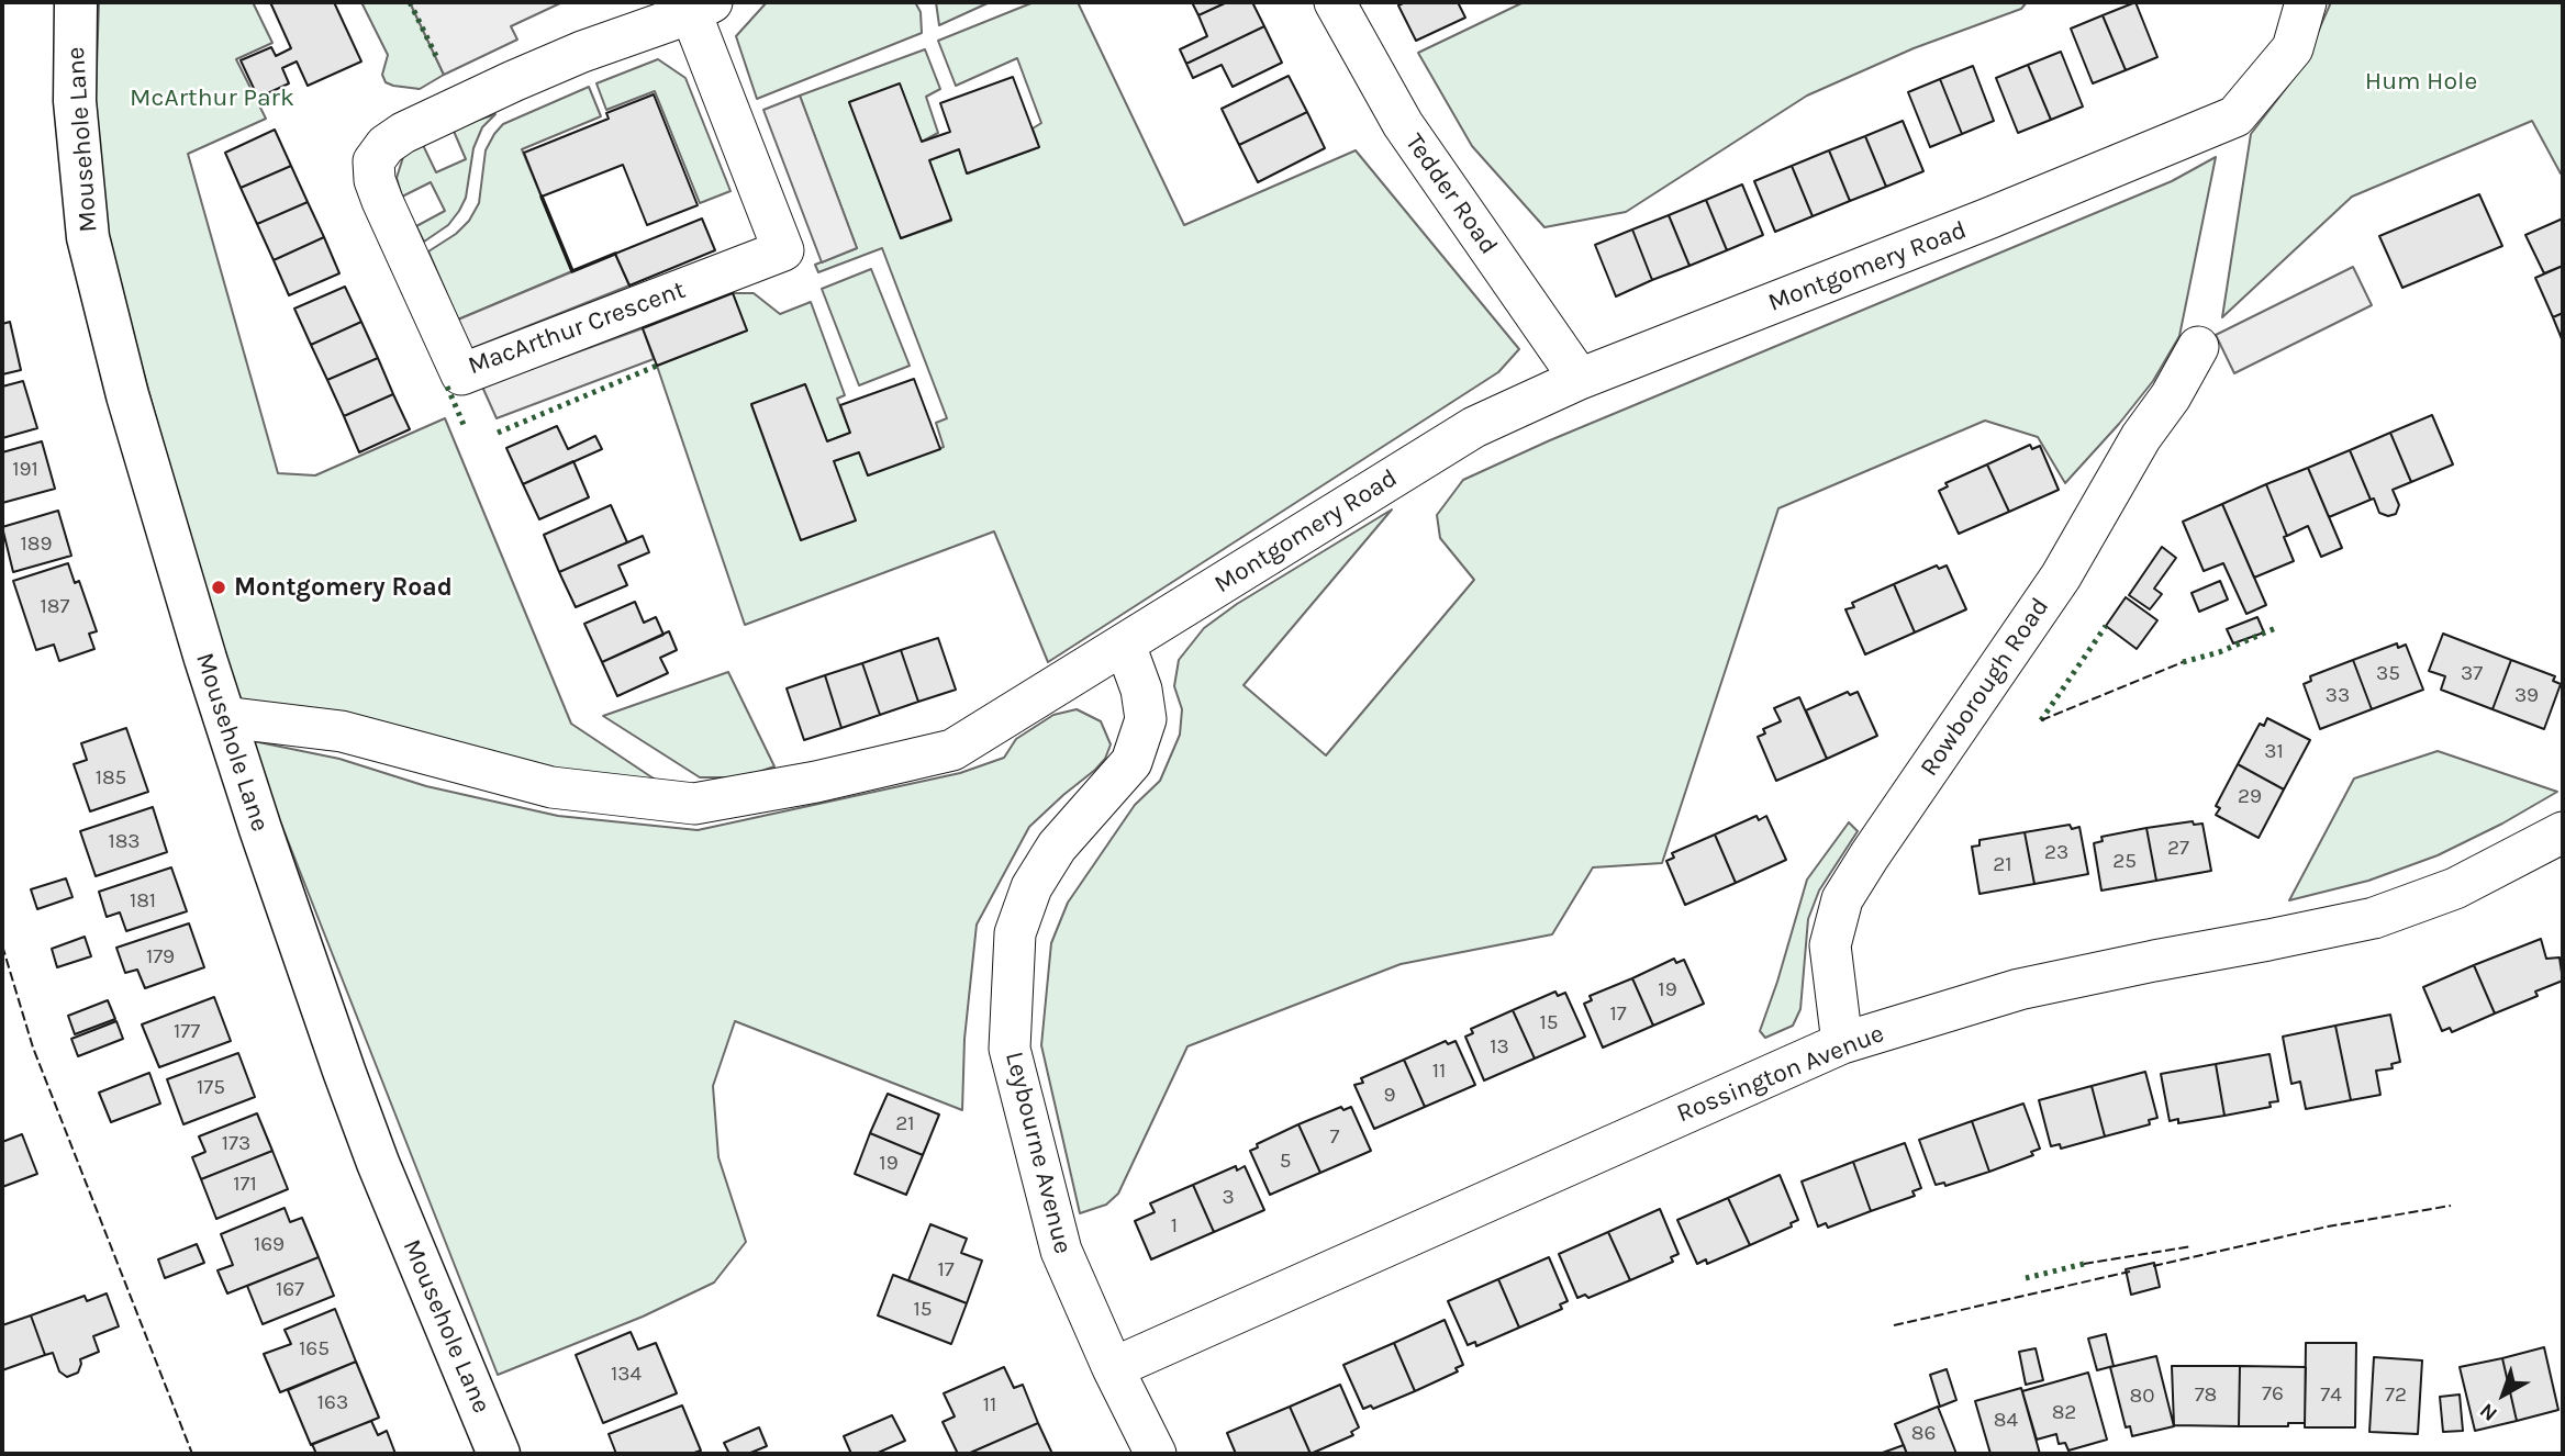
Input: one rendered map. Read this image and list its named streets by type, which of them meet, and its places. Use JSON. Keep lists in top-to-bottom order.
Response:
{
  "streets": {
    "street": [
      "Mousehole Lane",
      "Tedder Road",
      "Montgomery Road",
      "MacArthur Crescent",
      "Rowborough Road",
      "Rossington Avenue",
      "Leybourne Avenue"
    ]
  },
  "crossings": [
    ["Mousehole Lane", "Montgomery Road"],
    ["Tedder Road", "Montgomery Road"],
    ["Montgomery Road", "Leybourne Avenue"],
    ["Rowborough Road", "Rossington Avenue"],
    ["Rossington Avenue", "Leybourne Avenue"]
  ],
  "parks": ["Hum Hole", "McArthur Park"],
  "places": ["Montgomery Road"],
  "house_numbers": [
    "191",
    "189",
    "187",
    "35",
    "37",
    "33",
    "39",
    "31",
    "185",
    "29",
    "183",
    "27",
    "23",
    "25",
    "21",
    "181",
    "179",
    "19",
    "17",
    "15",
    "177",
    "13",
    "11",
    "175",
    "9",
    "21",
    "7",
    "173",
    "5",
    "19",
    "171",
    "3",
    "1",
    "169",
    "17",
    "167",
    "15",
    "165",
    "134",
    "76",
    "78",
    "74",
    "72",
    "80",
    "163",
    "11",
    "82",
    "84",
    "86"
  ],
  "north": "bottom left"
}
